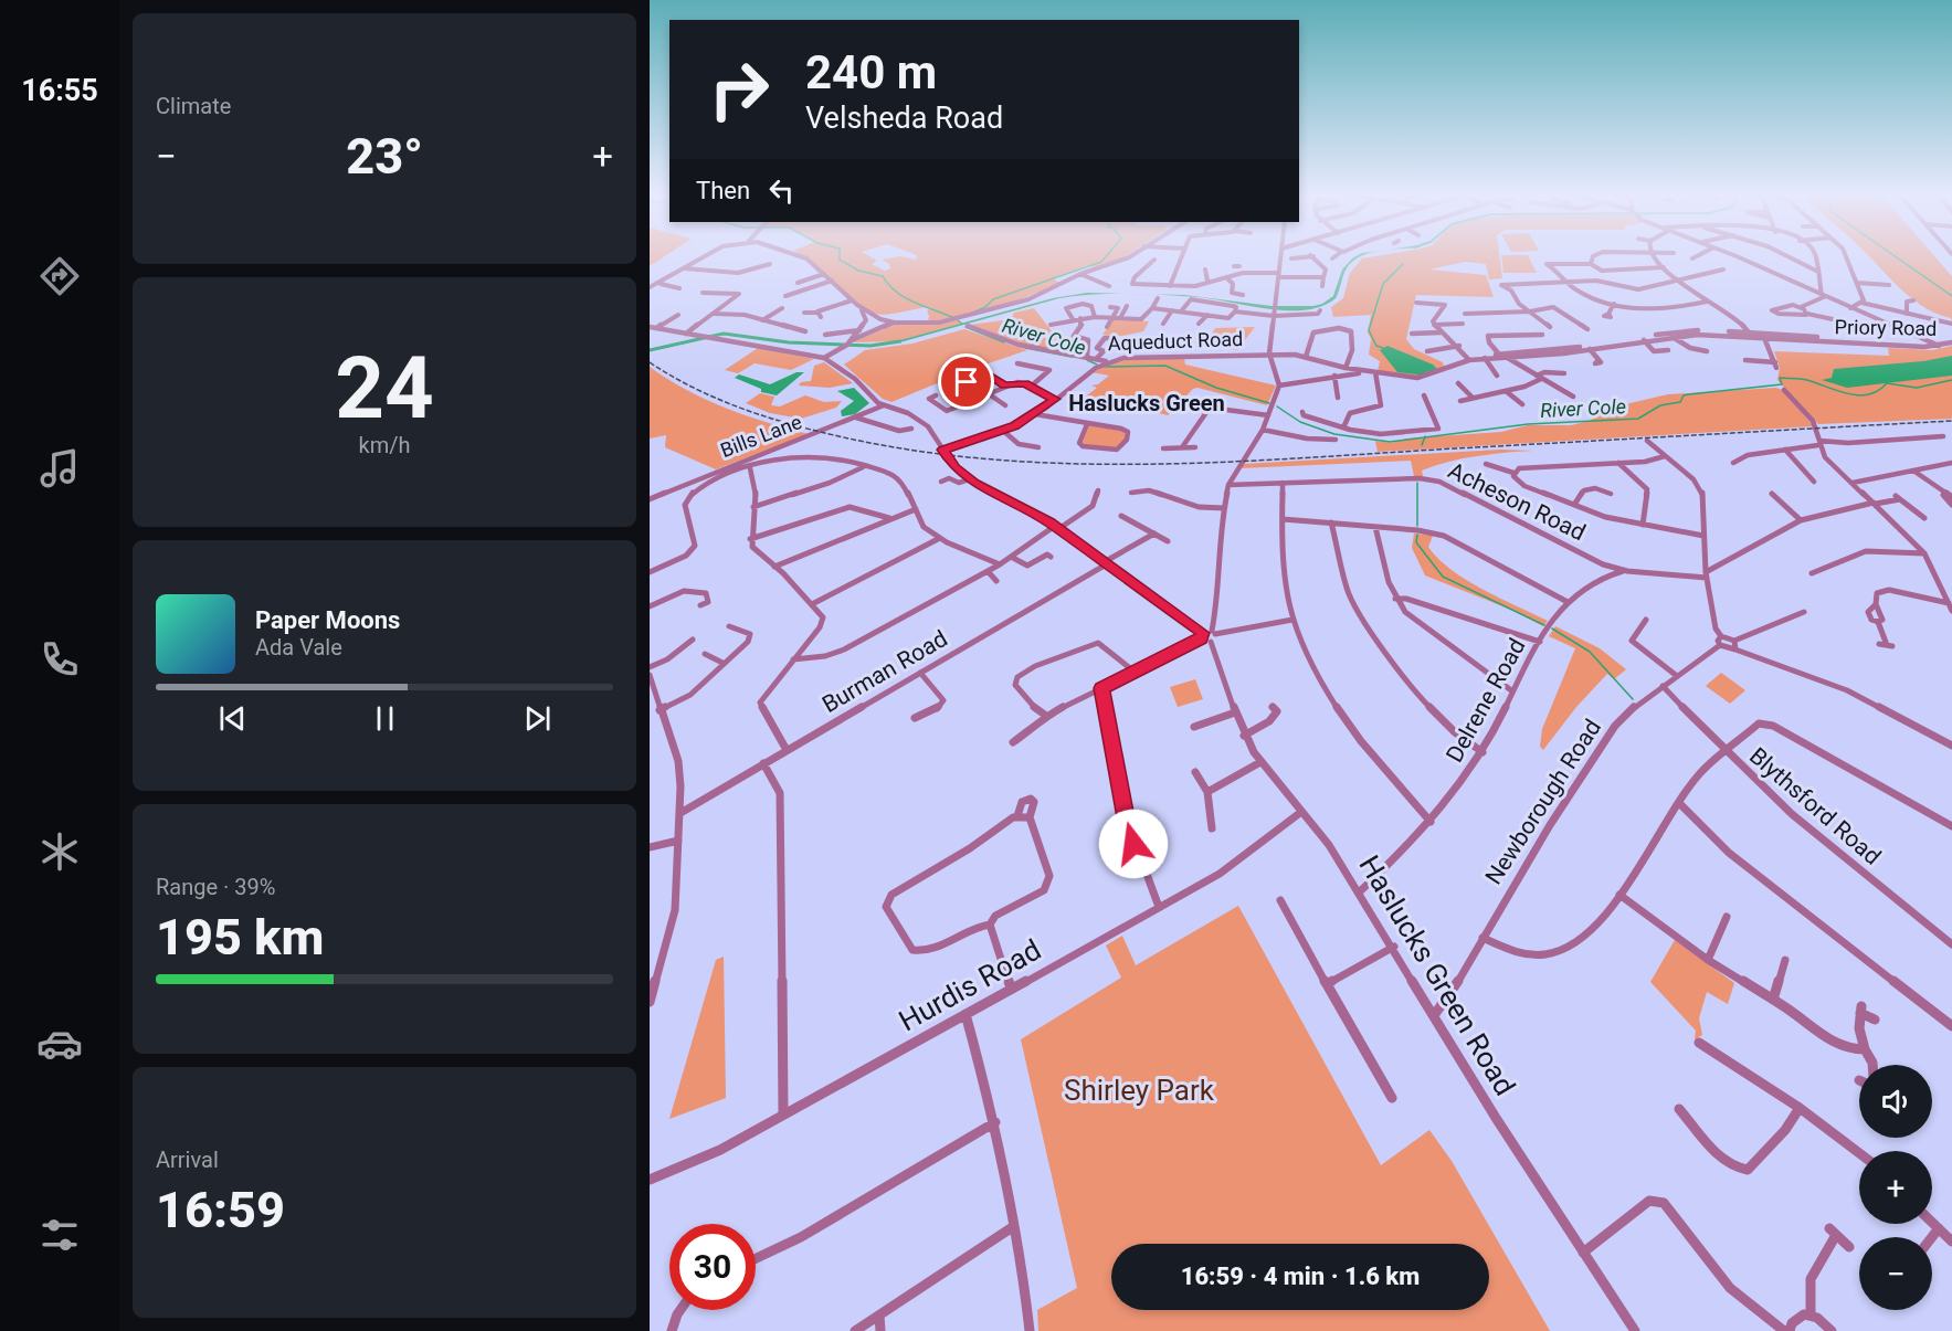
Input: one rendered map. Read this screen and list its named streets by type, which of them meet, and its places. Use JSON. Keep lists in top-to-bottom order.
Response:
{
  "streets": {
    "street": [
      "Priory Road",
      "Aqueduct Road",
      "Bills Lane",
      "Acheson Road",
      "Burman Road",
      "Delrene Road",
      "Newborough Road",
      "Blythsford Road",
      "Haslucks Green Road",
      "Hurdis Road"
    ]
  },
  "crossings": [
    ["Priory Road", "Aqueduct Road"],
    ["Acheson Road", "Delrene Road"],
    ["Delrene Road", "Haslucks Green Road"],
    ["Newborough Road", "Blythsford Road"],
    ["Newborough Road", "Haslucks Green Road"],
    ["Haslucks Green Road", "Hurdis Road"]
  ],
  "districts": ["Haslucks Green"],
  "water": ["River Cole"],
  "parks": ["Shirley Park"],
  "page": {
    "tabs": "16:55",
    "tile": [
      "Climate",
      ["24", "km/h"],
      ["Range · 39%", "195 km"],
      ["Arrival", "16:59"]
    ],
    "turn": ["240 m", "Velsheda Road"],
    "heat": ["−", "23°", "+"],
    "then": "Then",
    "song": ["Paper Moons", "Ada Vale"],
    "map_buttons": ["+", "−"],
    "limit": "30",
    "trip": "16:59 · 4 min · 1.6 km"
  }
}
